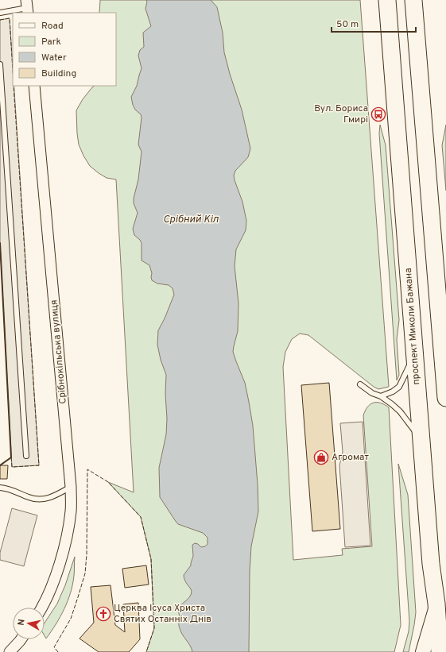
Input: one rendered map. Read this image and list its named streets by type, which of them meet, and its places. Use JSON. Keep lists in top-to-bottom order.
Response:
{
  "streets": {
    "highway": ["проспект Миколи Бажана"],
    "street": ["Срібнокільська вулиця"]
  },
  "water": ["Срібний Кіл"],
  "places": {
    "bus stop": ["Вул. Бориса Гмирі"],
    "shop": ["Агромат"],
    "church": ["Церква Ісуса Христа Святих Останніх Днів"]
  },
  "legend": [
    "Road",
    "Park",
    "Water",
    "Building"
  ],
  "scale_bar": "50 m",
  "north": "left"
}
